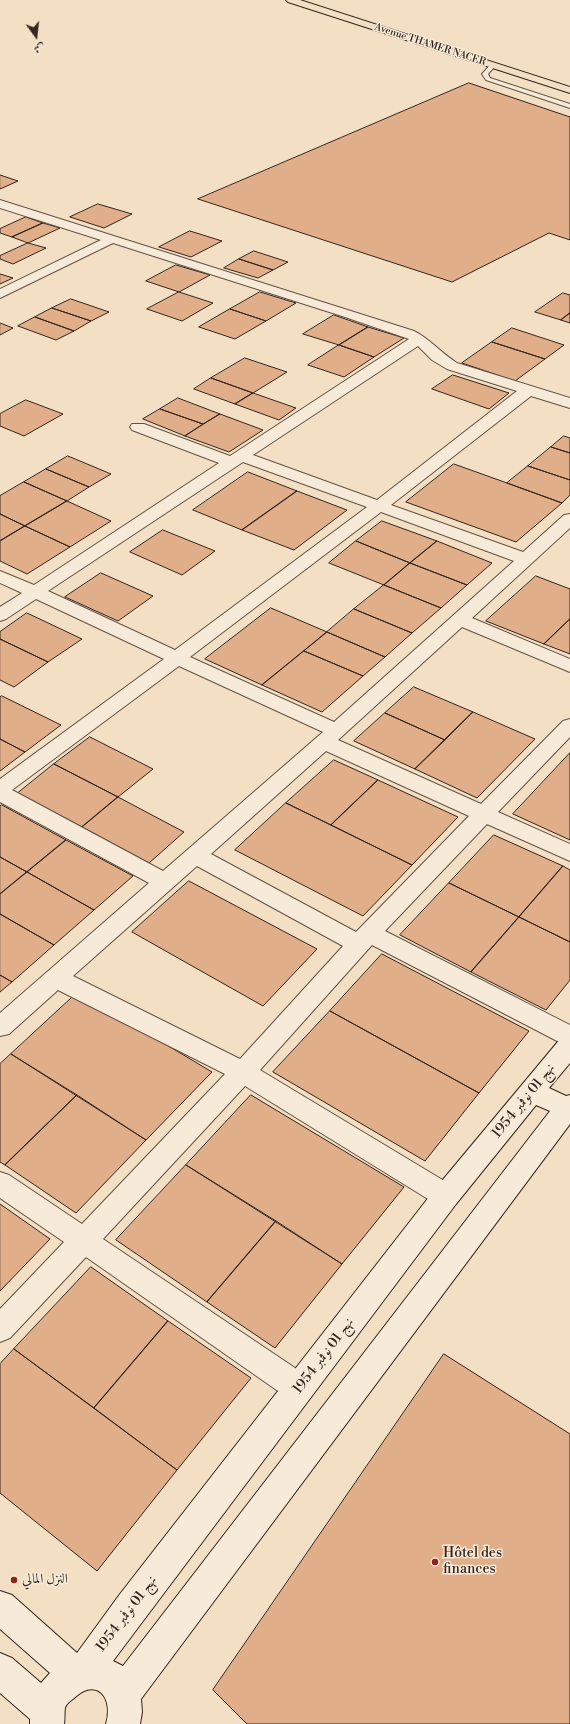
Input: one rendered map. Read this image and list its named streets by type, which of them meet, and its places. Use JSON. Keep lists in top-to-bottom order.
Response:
{
  "streets": {
    "highway": ["Avenue THAMER NACER"],
    "street": ["نهج 01 نوفمبر 1954"]
  },
  "places": ["Hôtel des finances", "النزل المالي"],
  "north": "bottom"
}
